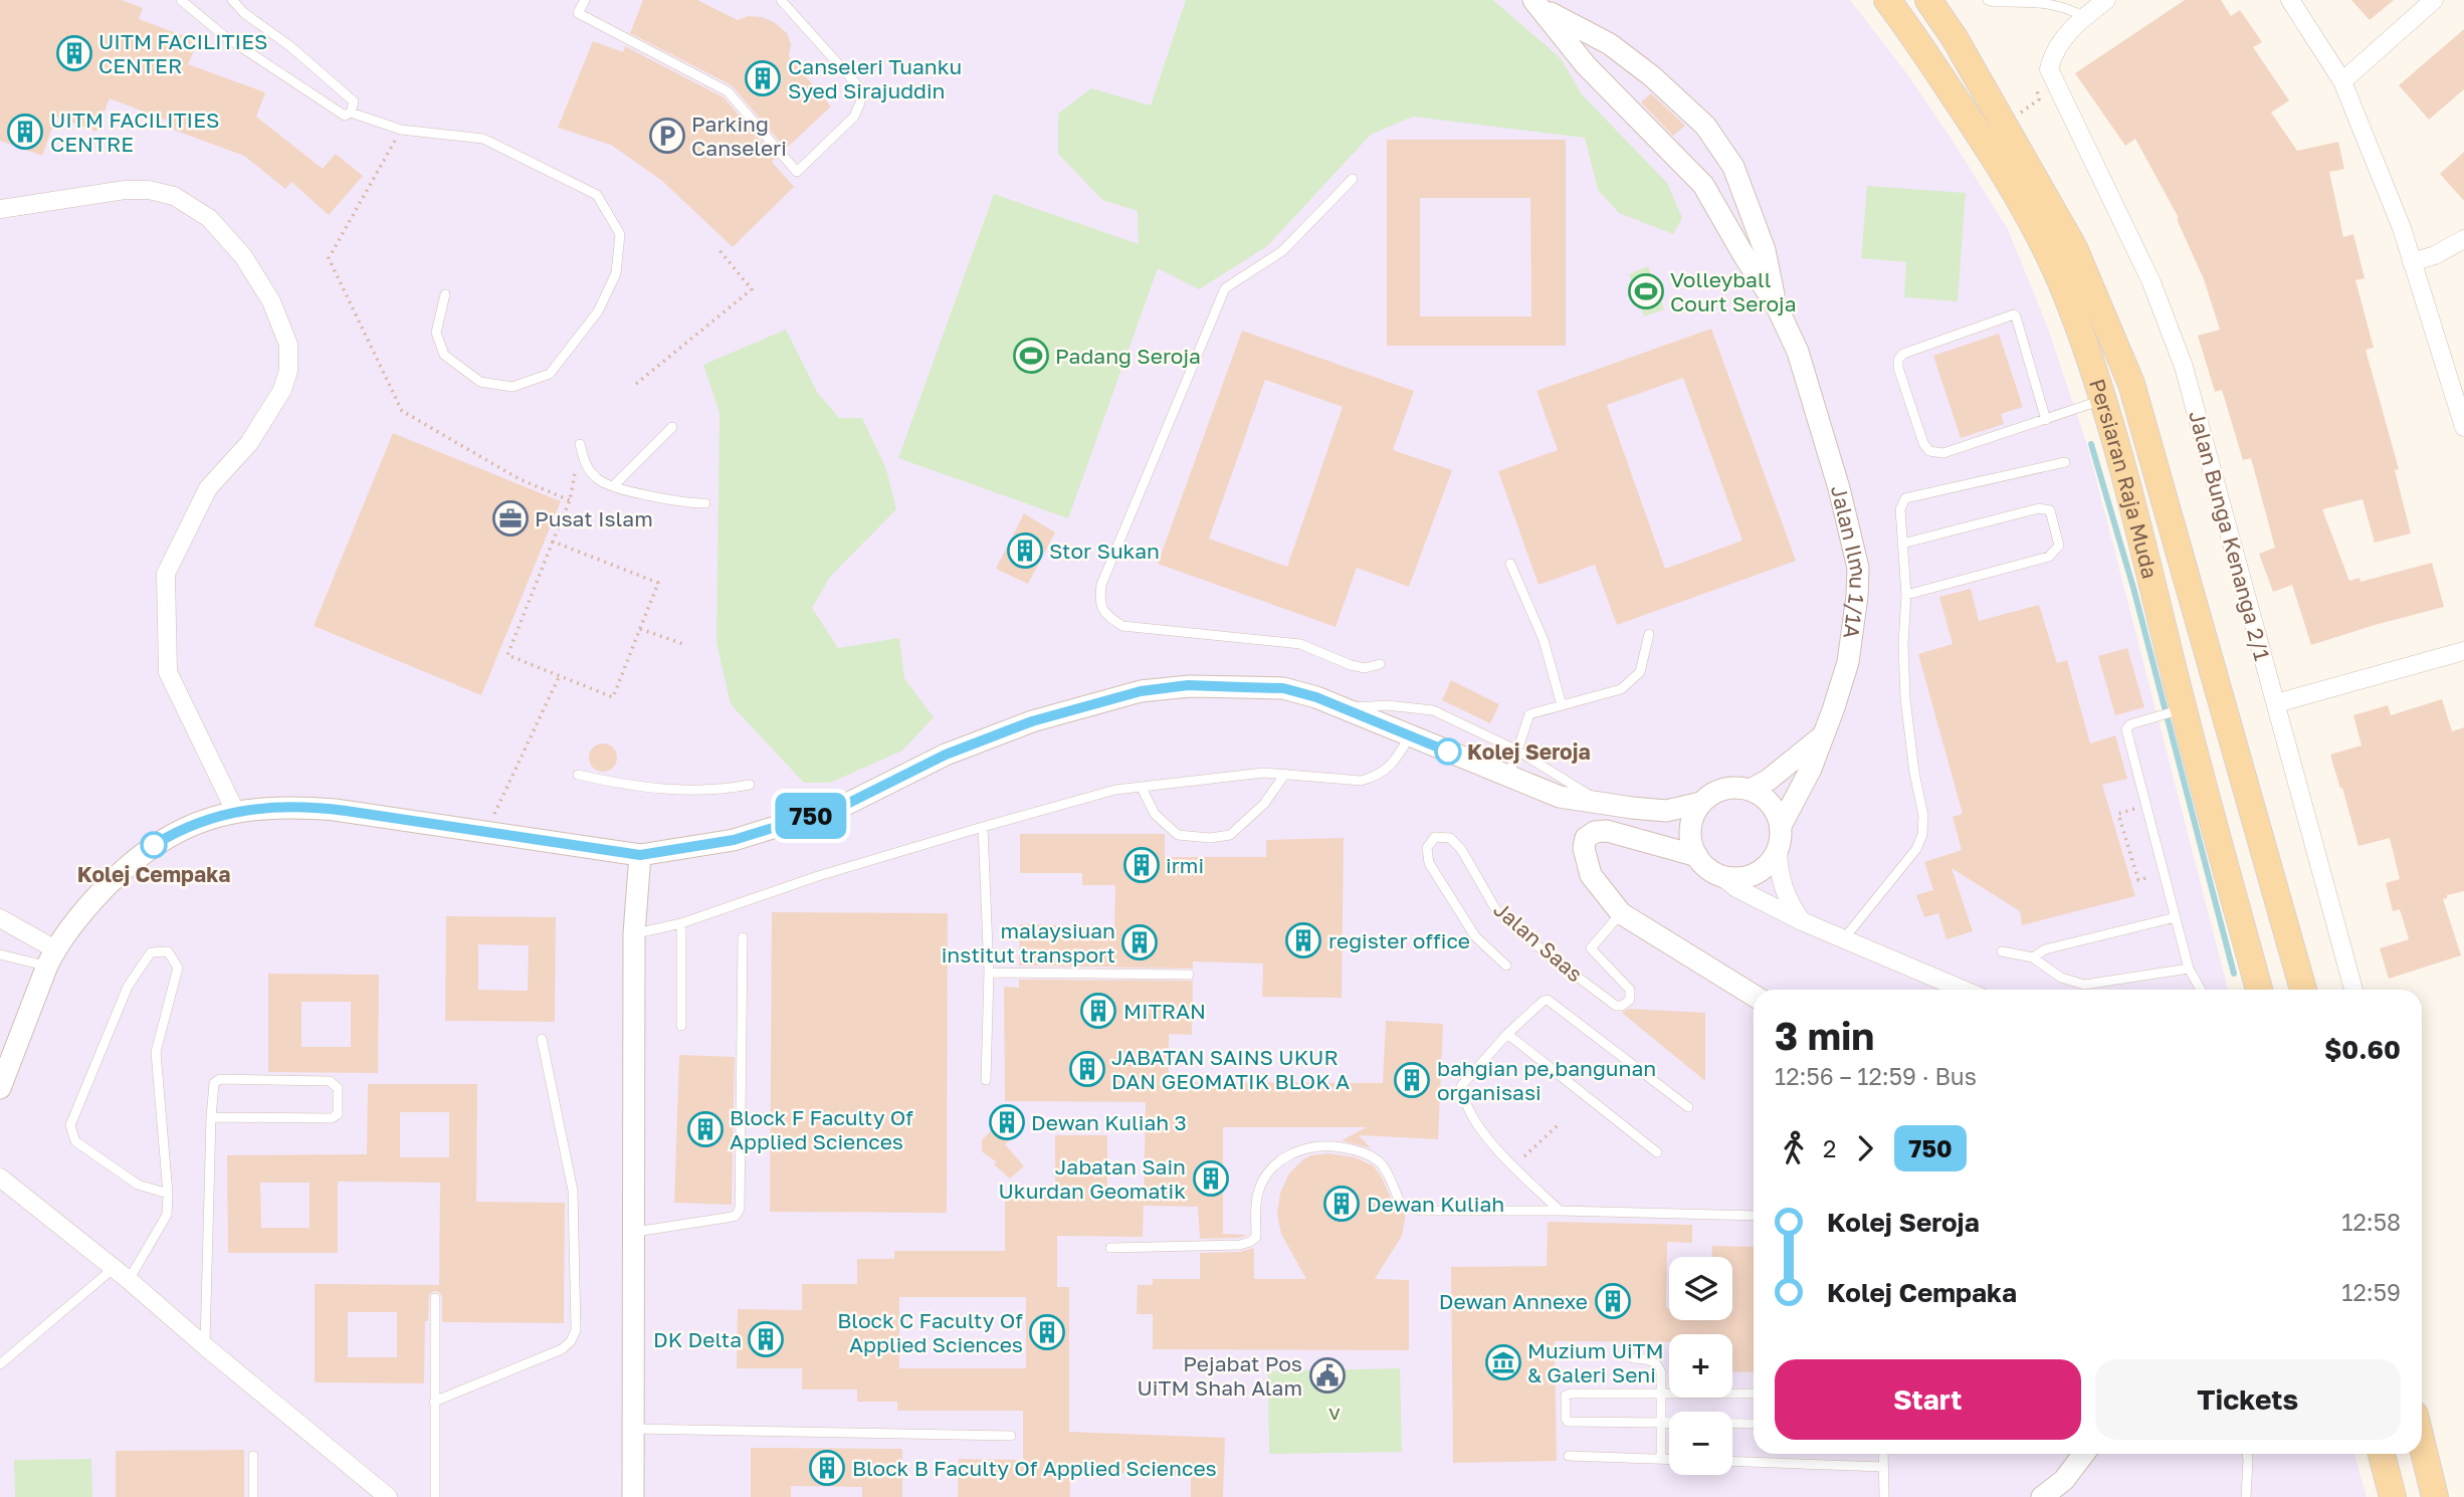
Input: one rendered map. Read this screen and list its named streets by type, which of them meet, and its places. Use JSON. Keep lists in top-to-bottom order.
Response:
{
  "streets": {
    "main road": ["Persiaran Raja Muda"],
    "street": ["Jalan Bunga Kenanga 2/1", "Jalan Ilmu 1/1A"],
    "lane": ["Jalan Saas"]
  },
  "parks": ["v"],
  "places": {
    "building": [
      "UITM FACILITIES CENTER",
      "Canseleri Tuanku Syed Sirajuddin",
      "UITM FACILITIES CENTRE",
      "Stor Sukan",
      "irmi",
      "register office",
      "malaysiuan institut transport",
      "MITRAN",
      "JABATAN SAINS UKUR DAN GEOMATIK BLOK A",
      "bahgian pe,bangunan organisasi",
      "Dewan Kuliah 3",
      "Block F Faculty Of Applied Sciences",
      "Jabatan Sain Ukurdan Geomatik",
      "Dewan Kuliah",
      "Dewan Annexe",
      "Block C Faculty Of Applied Sciences",
      "DK Delta",
      "Block B Faculty Of Applied Sciences"
    ],
    "parking": ["Parking Canseleri"],
    "sports": ["Volleyball Court Seroja", "Padang Seroja"],
    "office": ["Pusat Islam"],
    "other": ["Kolej Seroja", "Kolej Cempaka"],
    "museum": ["Muzium UiTM & Galeri Seni"],
    "public building": ["Pejabat Pos UiTM Shah Alam"]
  },
  "lines": ["bus line 750"],
  "page": {
    "on_map": "750",
    "heading": ["3 min", "12:56 – 12:59 · Bus", "$0.60"],
    "legs": ["2", "750"],
    "list": [
      {
        "name": "Kolej Seroja",
        "value": "12:58"
      },
      {
        "name": "Kolej Cempaka",
        "value": "12:59"
      }
    ],
    "map_buttons": ["+", "−"],
    "buttons": ["Start", "Tickets"]
  }
}
